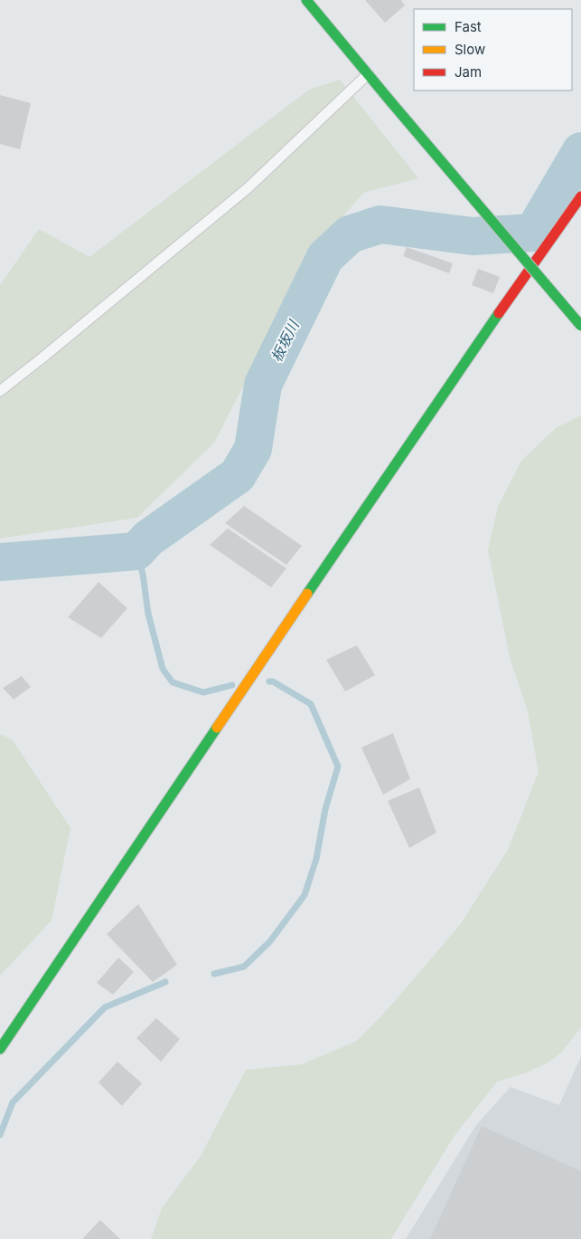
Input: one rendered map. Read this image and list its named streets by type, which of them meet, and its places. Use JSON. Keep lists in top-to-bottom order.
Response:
{
  "water": ["板坂川"],
  "legend": ["Fast", "Slow", "Jam"]
}
